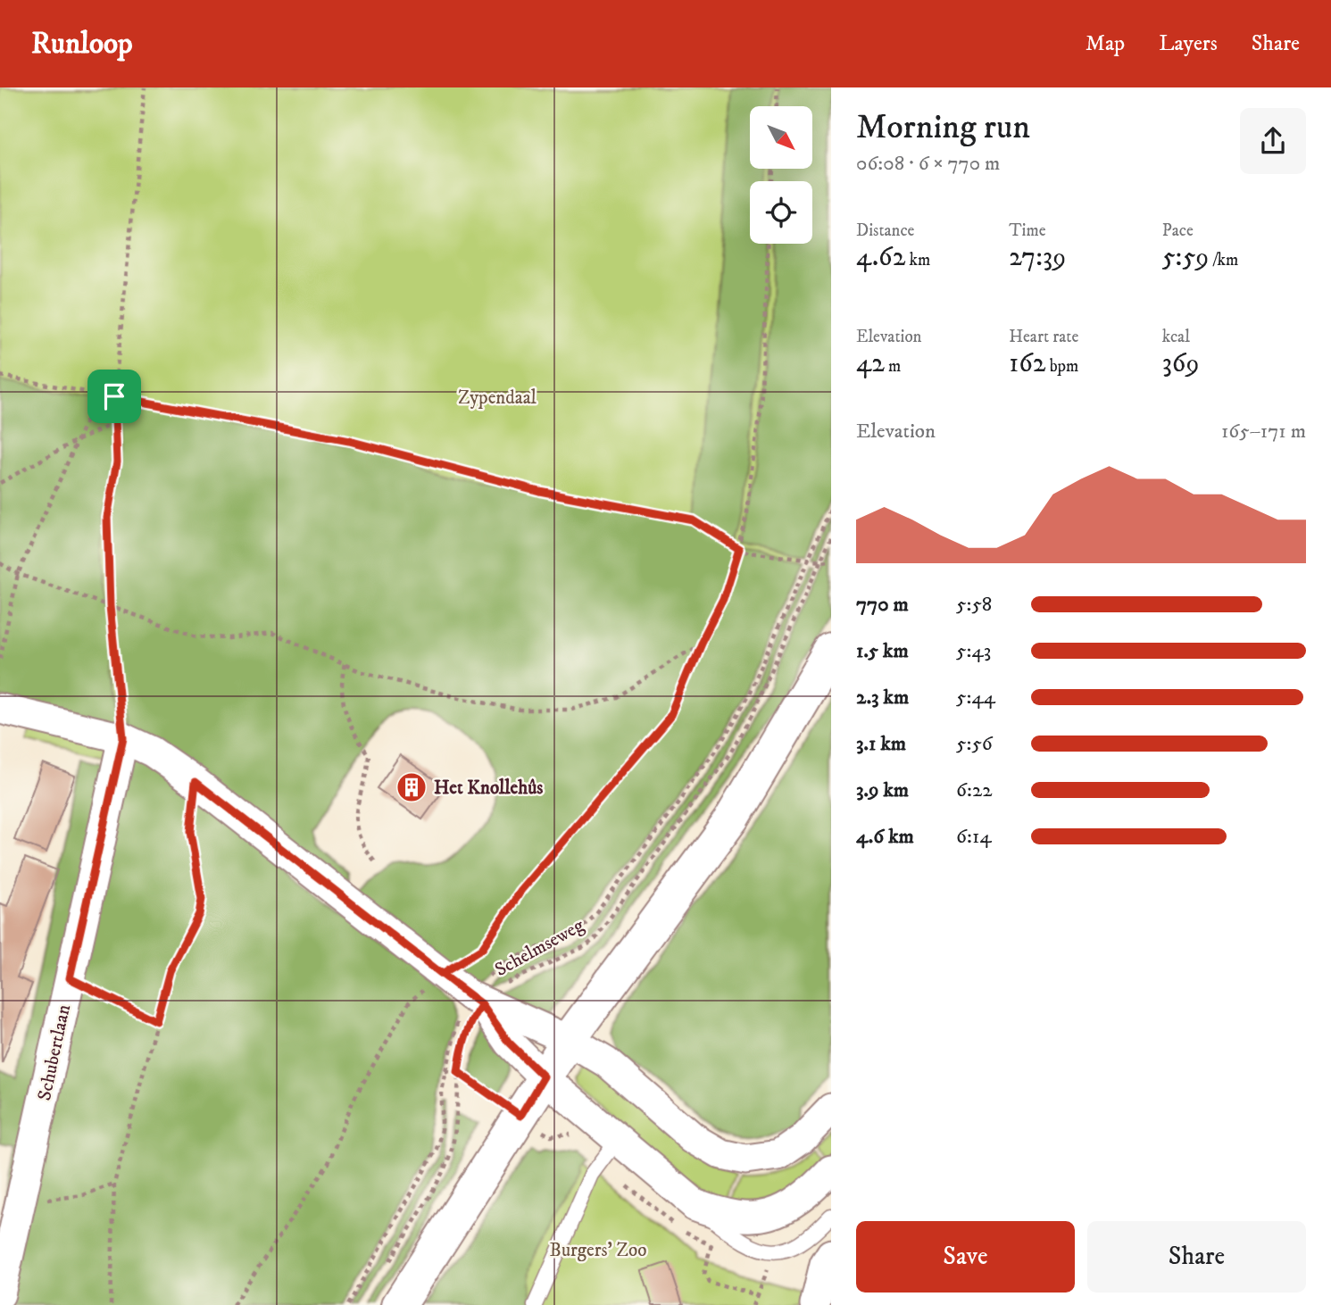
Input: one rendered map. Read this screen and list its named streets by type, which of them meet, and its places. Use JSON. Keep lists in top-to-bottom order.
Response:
{
  "streets": {
    "street": ["Schubertlaan"],
    "path": ["Schelmseweg"]
  },
  "parks": ["Zypendaal", "Burgers' Zoo"],
  "places": {
    "building": ["Het Knollehûs"]
  },
  "north": "bottom right",
  "page": {
    "header": "Runloop",
    "nav": ["Map", "Layers", "Share"],
    "heading": ["Morning run", "06:08 · 6 × 770 m"],
    "stats": [
      ["Distance", "4.62 km"],
      ["Time", "27:39"],
      ["Pace", "5:59 /km"],
      ["Elevation", "42 m"],
      ["Heart rate", "162 bpm"],
      ["kcal", "369"]
    ],
    "chart": ["Elevation", "165–171 m"],
    "list": [
      {
        "name": "770 m",
        "note": "5:58"
      },
      {
        "name": "1.5 km",
        "note": "5:43"
      },
      {
        "name": "2.3 km",
        "note": "5:44"
      },
      {
        "name": "3.1 km",
        "note": "5:56"
      },
      {
        "name": "3.9 km",
        "note": "6:22"
      },
      {
        "name": "4.6 km",
        "note": "6:14"
      }
    ],
    "buttons": ["Save", "Share"]
  }
}
